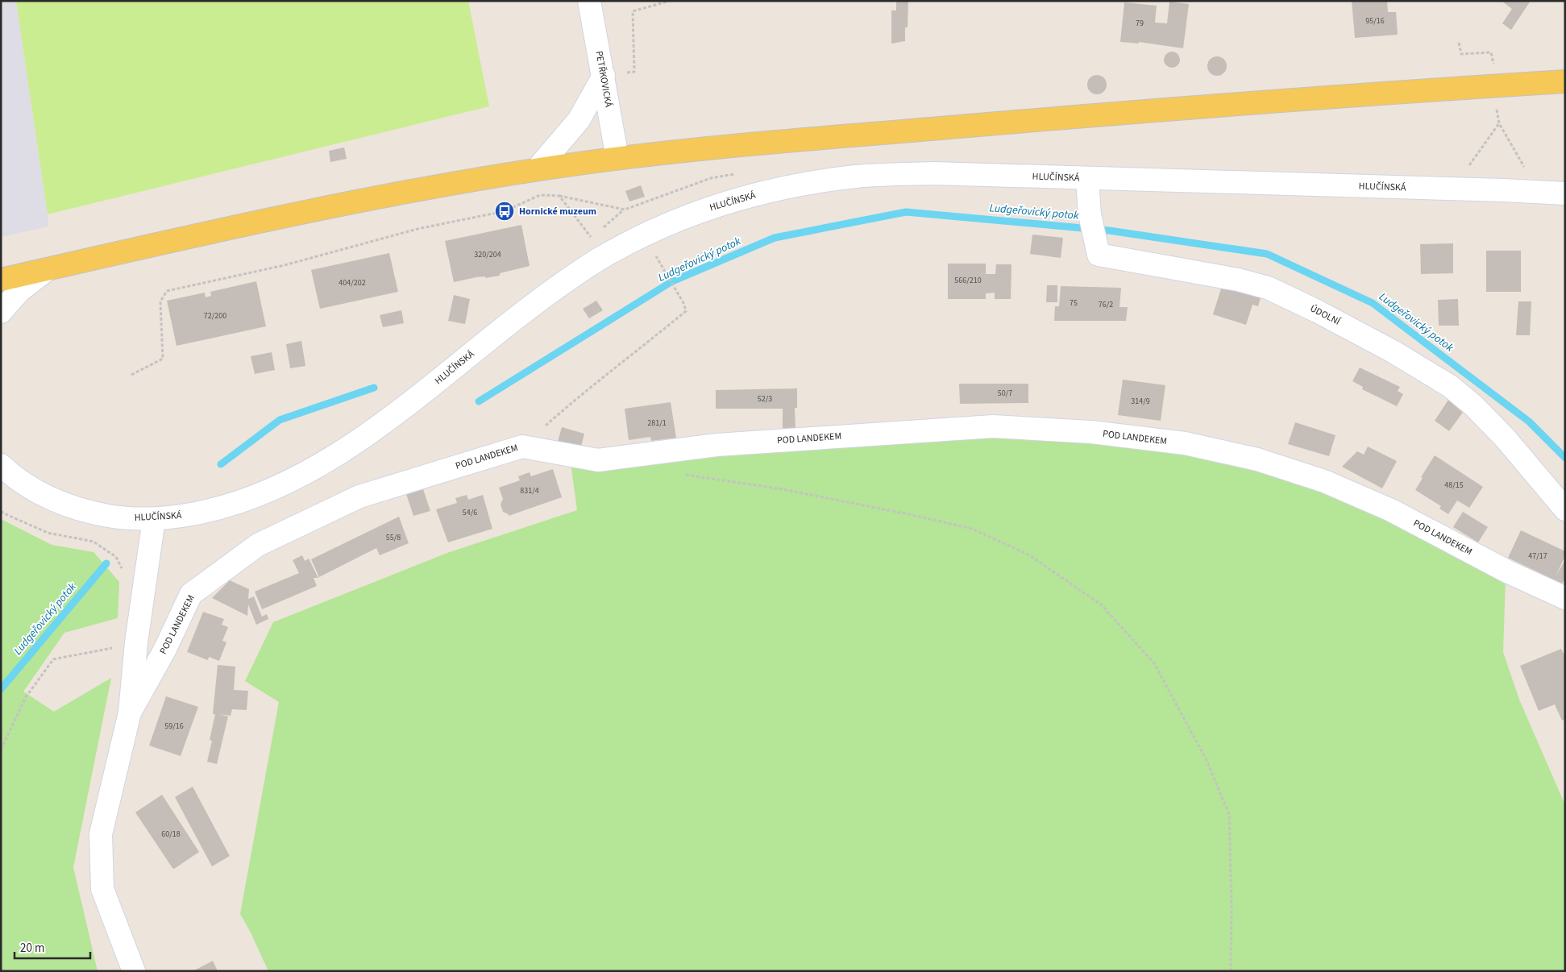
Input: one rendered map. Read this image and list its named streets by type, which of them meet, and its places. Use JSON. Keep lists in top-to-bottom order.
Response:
{
  "streets": {
    "street": [
      "PETŘKOVICKÁ",
      "HLUČÍNSKÁ",
      "ÚDOLNÍ",
      "POD LANDEKEM"
    ]
  },
  "crossings": [
    ["HLUČÍNSKÁ", "ÚDOLNÍ"],
    ["HLUČÍNSKÁ", "POD LANDEKEM"]
  ],
  "water": ["Ludgeřovický potok"],
  "places": {
    "bus stop": ["Hornické muzeum"]
  },
  "house_numbers": [
    "95/16",
    "79",
    "320/204",
    "566/210",
    "404/202",
    "75",
    "76/2",
    "72/200",
    "50/7",
    "52/3",
    "314/9",
    "281/1",
    "48/15",
    "831/4",
    "54/6",
    "55/8",
    "47/17",
    "59/16",
    "60/18"
  ],
  "scale_bar": "20 m"
}
